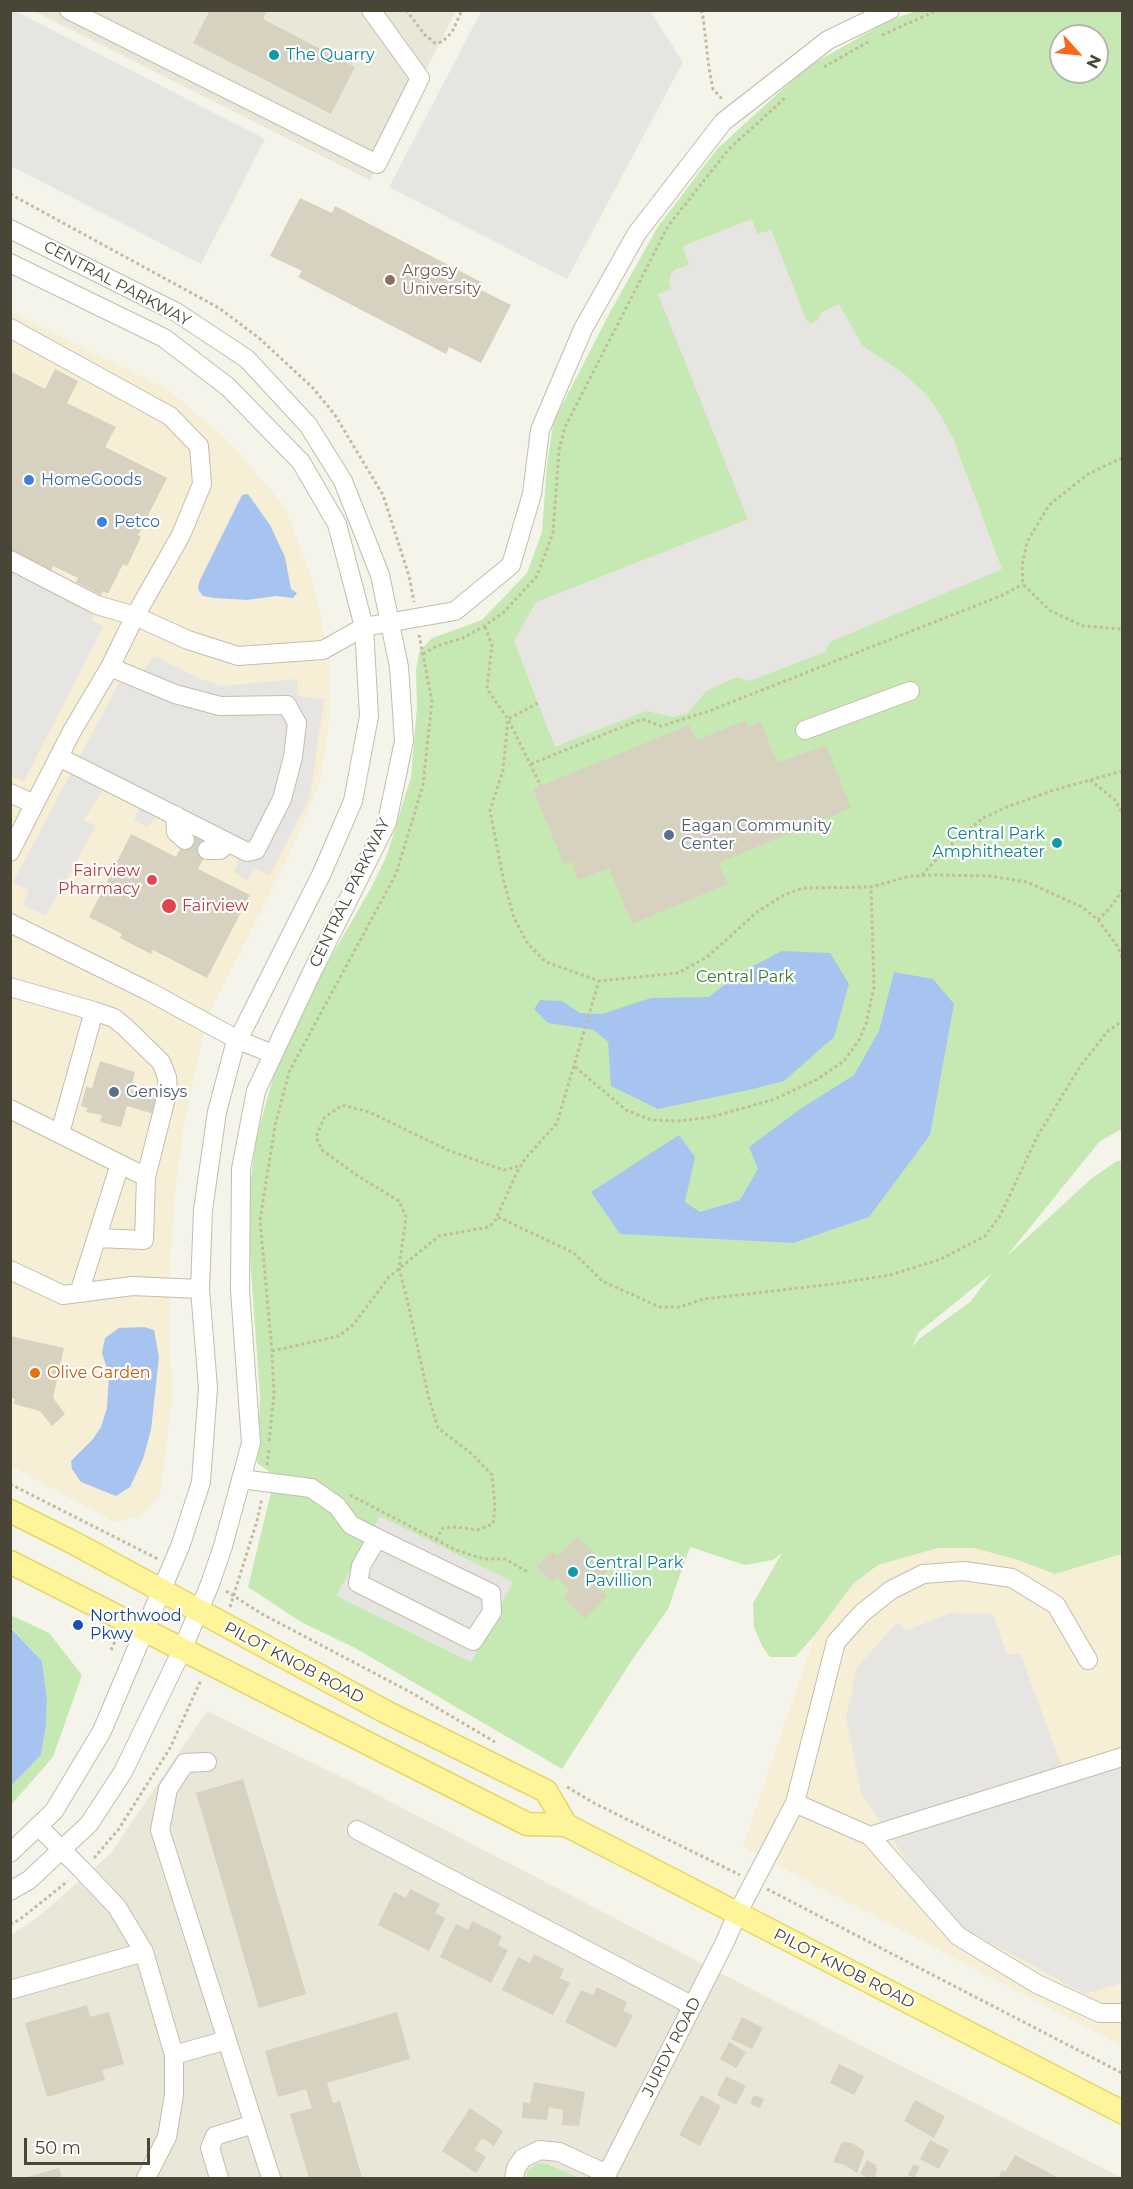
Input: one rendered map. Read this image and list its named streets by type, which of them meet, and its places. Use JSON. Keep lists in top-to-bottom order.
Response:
{
  "streets": {
    "main road": ["PILOT KNOB ROAD"],
    "street": ["CENTRAL PARKWAY", "JURDY ROAD"]
  },
  "crossings": [
    ["CENTRAL PARKWAY", "PILOT KNOB ROAD"],
    ["PILOT KNOB ROAD", "JURDY ROAD"]
  ],
  "parks": ["Central Park"],
  "places": [
    "The Quarry",
    "Argosy University",
    "HomeGoods",
    "Petco",
    "Eagan Community Center",
    "Central Park Amphitheater",
    "Fairview Pharmacy",
    "Fairview",
    "Genisys",
    "Olive Garden",
    "Central Park Pavillion",
    "Northwood Pkwy"
  ],
  "scale_bar": "50 m",
  "north": "bottom right"
}
